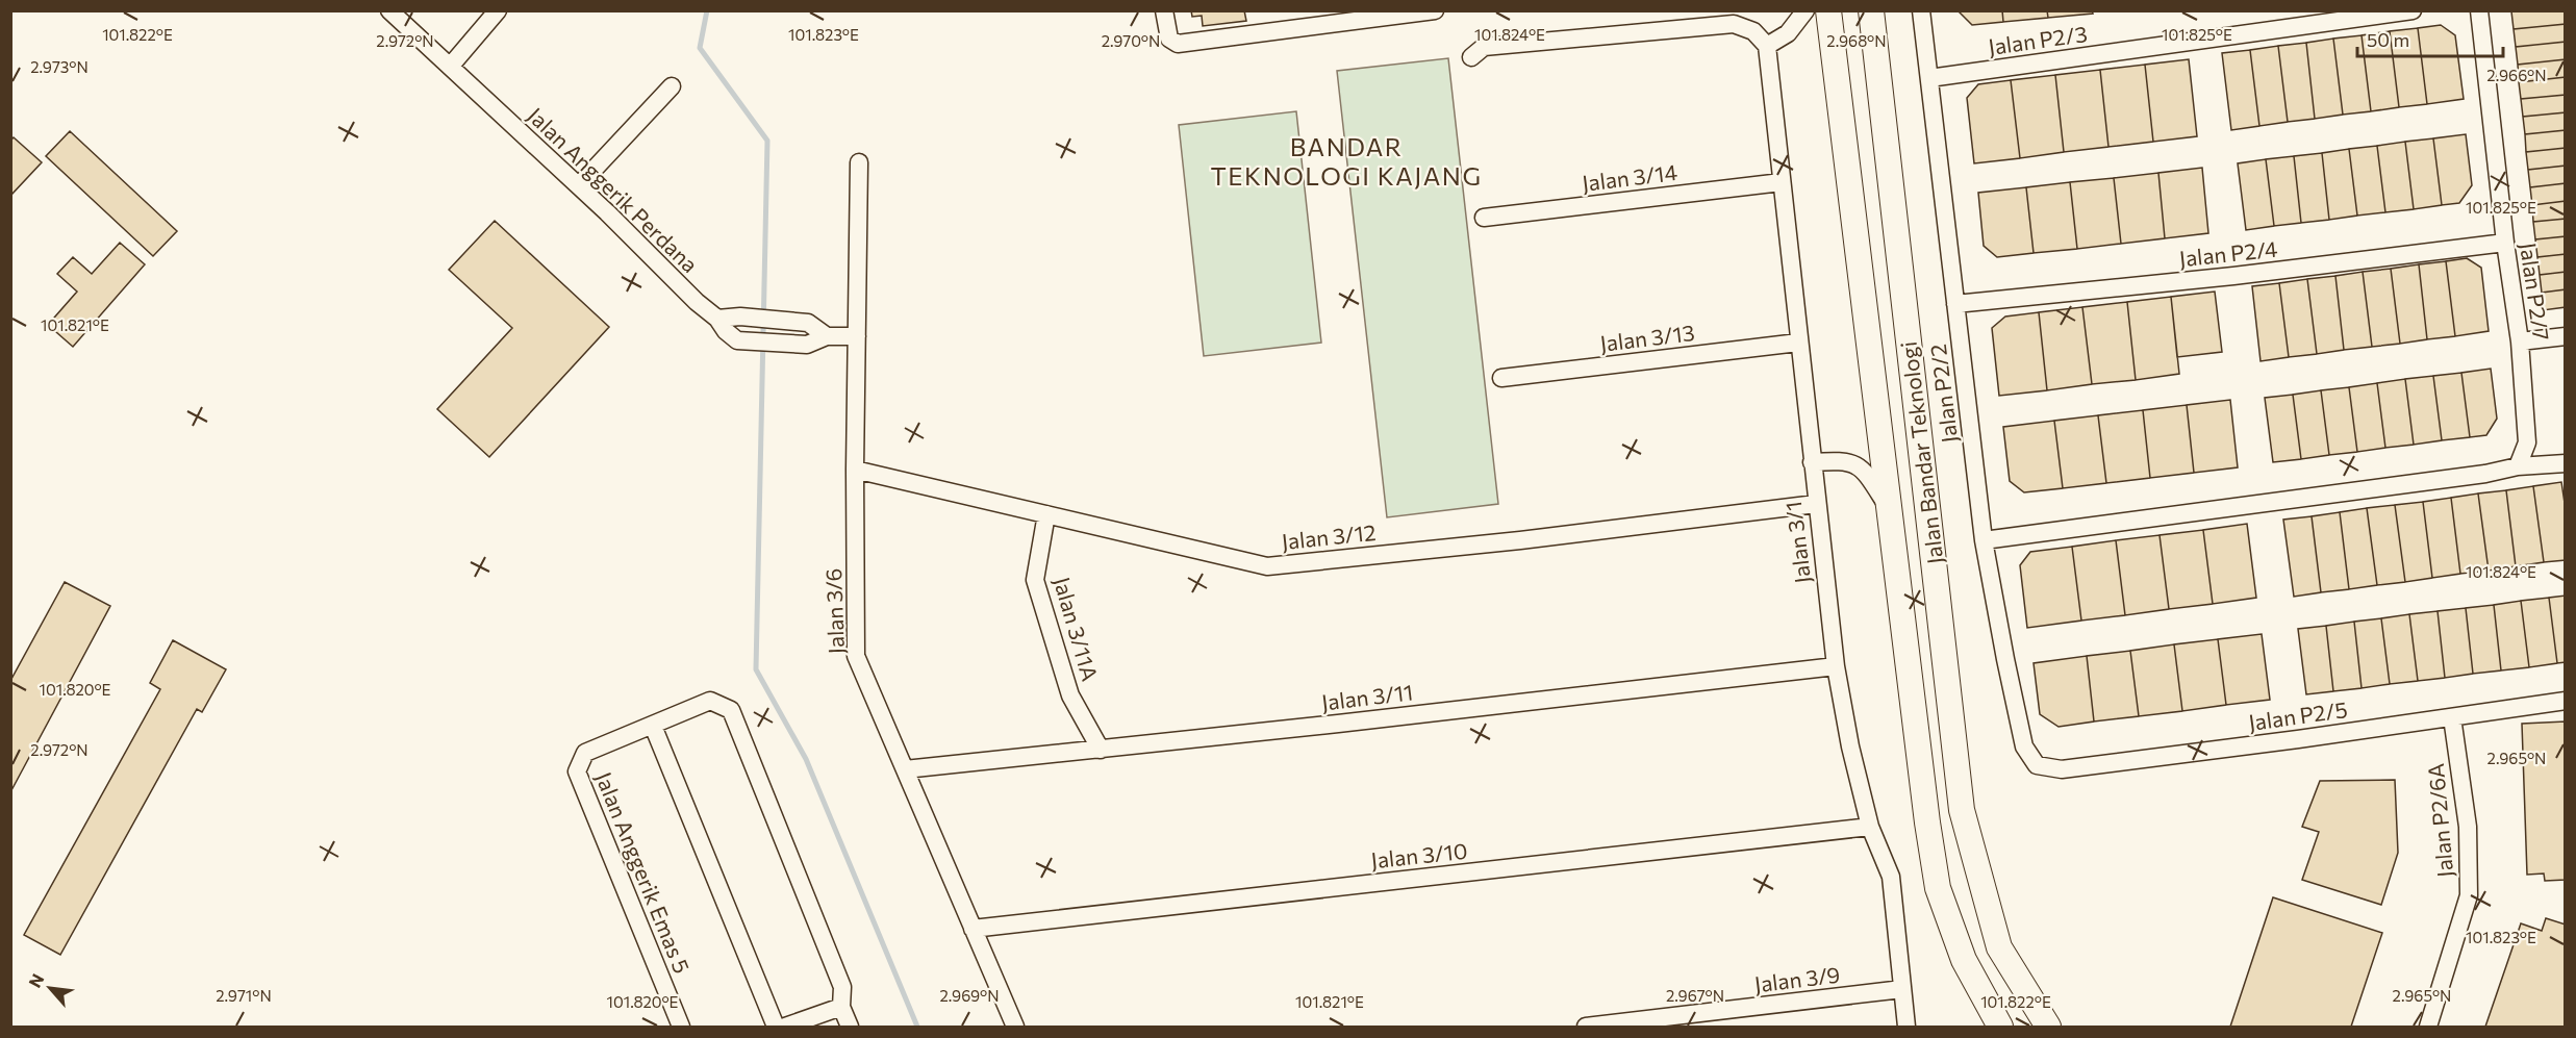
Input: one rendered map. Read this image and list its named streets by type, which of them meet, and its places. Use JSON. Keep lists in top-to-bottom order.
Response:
{
  "streets": {
    "street": [
      "Jalan P2/3",
      "Jalan 3/14",
      "Jalan Anggerik Perdana",
      "Jalan P2/4",
      "Jalan P2/7",
      "Jalan 3/13",
      "Jalan P2/2",
      "Jalan Bandar Teknologi",
      "Jalan 3/12",
      "Jalan 3/1",
      "Jalan 3/6",
      "Jalan 3/11A",
      "Jalan 3/11",
      "Jalan P2/5",
      "Jalan P2/6A",
      "Jalan 3/10",
      "Jalan Anggerik Emas 5",
      "Jalan 3/9"
    ]
  },
  "crossings": [
    ["Jalan P2/3", "Jalan P2/2"],
    ["Jalan 3/14", "Jalan 3/1"],
    ["Jalan Anggerik Perdana", "Jalan 3/6"],
    ["Jalan P2/4", "Jalan P2/7"],
    ["Jalan P2/4", "Jalan P2/2"],
    ["Jalan 3/13", "Jalan 3/1"],
    ["Jalan P2/2", "Jalan P2/5"],
    ["Jalan 3/12", "Jalan 3/1"],
    ["Jalan 3/12", "Jalan 3/6"],
    ["Jalan 3/12", "Jalan 3/11A"],
    ["Jalan 3/1", "Jalan 3/11"],
    ["Jalan 3/1", "Jalan 3/10"],
    ["Jalan 3/1", "Jalan 3/9"],
    ["Jalan 3/6", "Jalan 3/11"],
    ["Jalan 3/6", "Jalan 3/10"],
    ["Jalan 3/11A", "Jalan 3/11"],
    ["Jalan P2/5", "Jalan P2/6A"]
  ],
  "districts": ["BANDAR TEKNOLOGI KAJANG"],
  "scale_bar": "50 m",
  "north": "top left",
  "coordinates": [
    "101.822°E",
    "101.823°E",
    "101.824°E",
    "101.825°E",
    "2.972°N",
    "2.970°N",
    "2.968°N",
    "2.973°N",
    "2.966°N",
    "101.821°E",
    "101.820°E",
    "2.965°N",
    "2.971°N",
    "2.969°N",
    "2.967°N"
  ]
}
